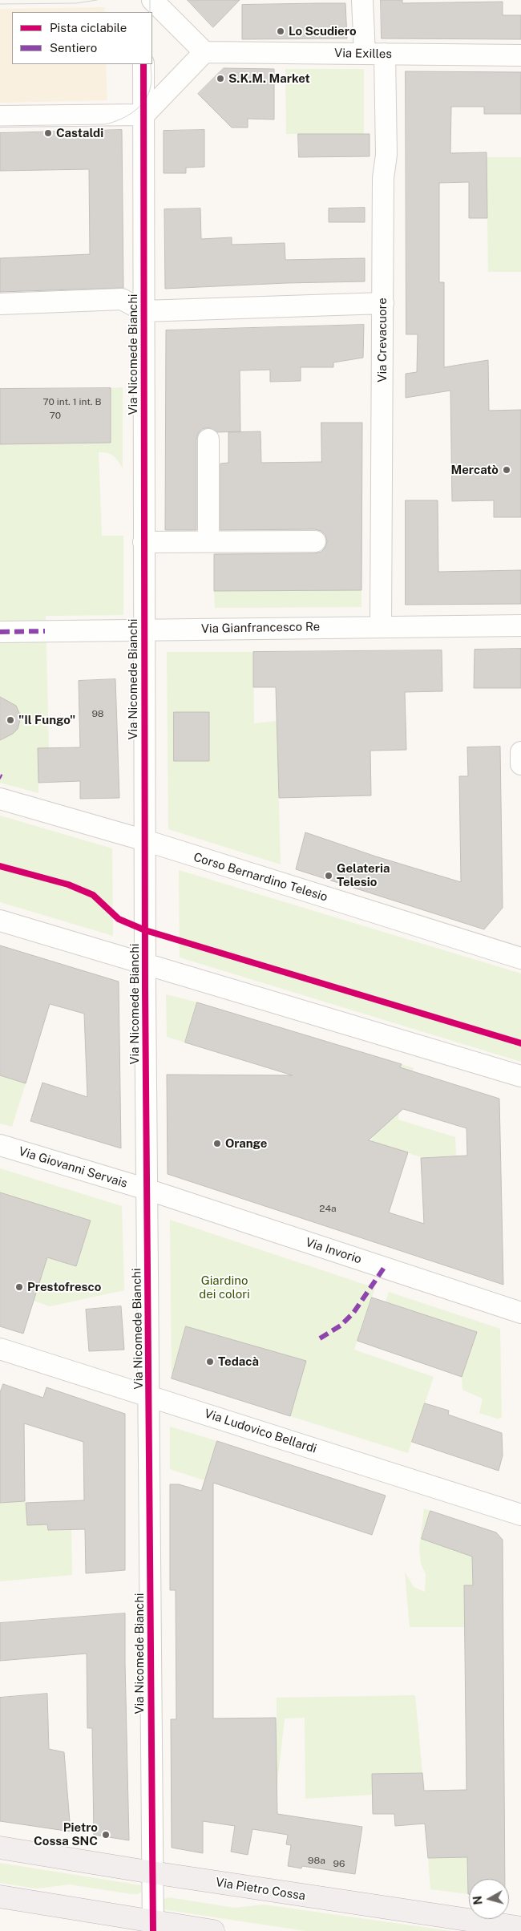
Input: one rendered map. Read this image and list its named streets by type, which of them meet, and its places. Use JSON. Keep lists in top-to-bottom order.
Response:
{
  "streets": {
    "main road": ["Via Pietro Cossa"],
    "street": [
      "Via Exilles",
      "Via Crevacuore",
      "Via Nicomede Bianchi",
      "Via Gianfrancesco Re",
      "Corso Bernardino Telesio",
      "Via Giovanni Servais",
      "Via Invorio",
      "Via Ludovico Bellardi"
    ]
  },
  "crossings": [
    ["Via Exilles", "Via Crevacuore"],
    ["Via Crevacuore", "Via Nicomede Bianchi"],
    ["Via Crevacuore", "Via Gianfrancesco Re"],
    ["Via Nicomede Bianchi", "Via Gianfrancesco Re"],
    ["Via Nicomede Bianchi", "Corso Bernardino Telesio"],
    ["Via Nicomede Bianchi", "Via Giovanni Servais"],
    ["Via Nicomede Bianchi", "Via Invorio"],
    ["Via Nicomede Bianchi", "Via Ludovico Bellardi"],
    ["Via Nicomede Bianchi", "Via Pietro Cossa"],
    ["Via Giovanni Servais", "Via Invorio"]
  ],
  "parks": ["Giardino dei colori"],
  "places": [
    "Lo Scudiero",
    "S.K.M. Market",
    "Castaldi",
    "Mercatò",
    "\"Il Fungo\"",
    "Gelateria Telesio",
    "Orange",
    "Prestofresco",
    "Tedacà",
    "Pietro Cossa SNC"
  ],
  "house_numbers": [
    "70 int. 1 int. B",
    "70",
    "98",
    "24a",
    "98a",
    "96"
  ],
  "legend": ["Pista ciclabile", "Sentiero"],
  "north": "left"
}
